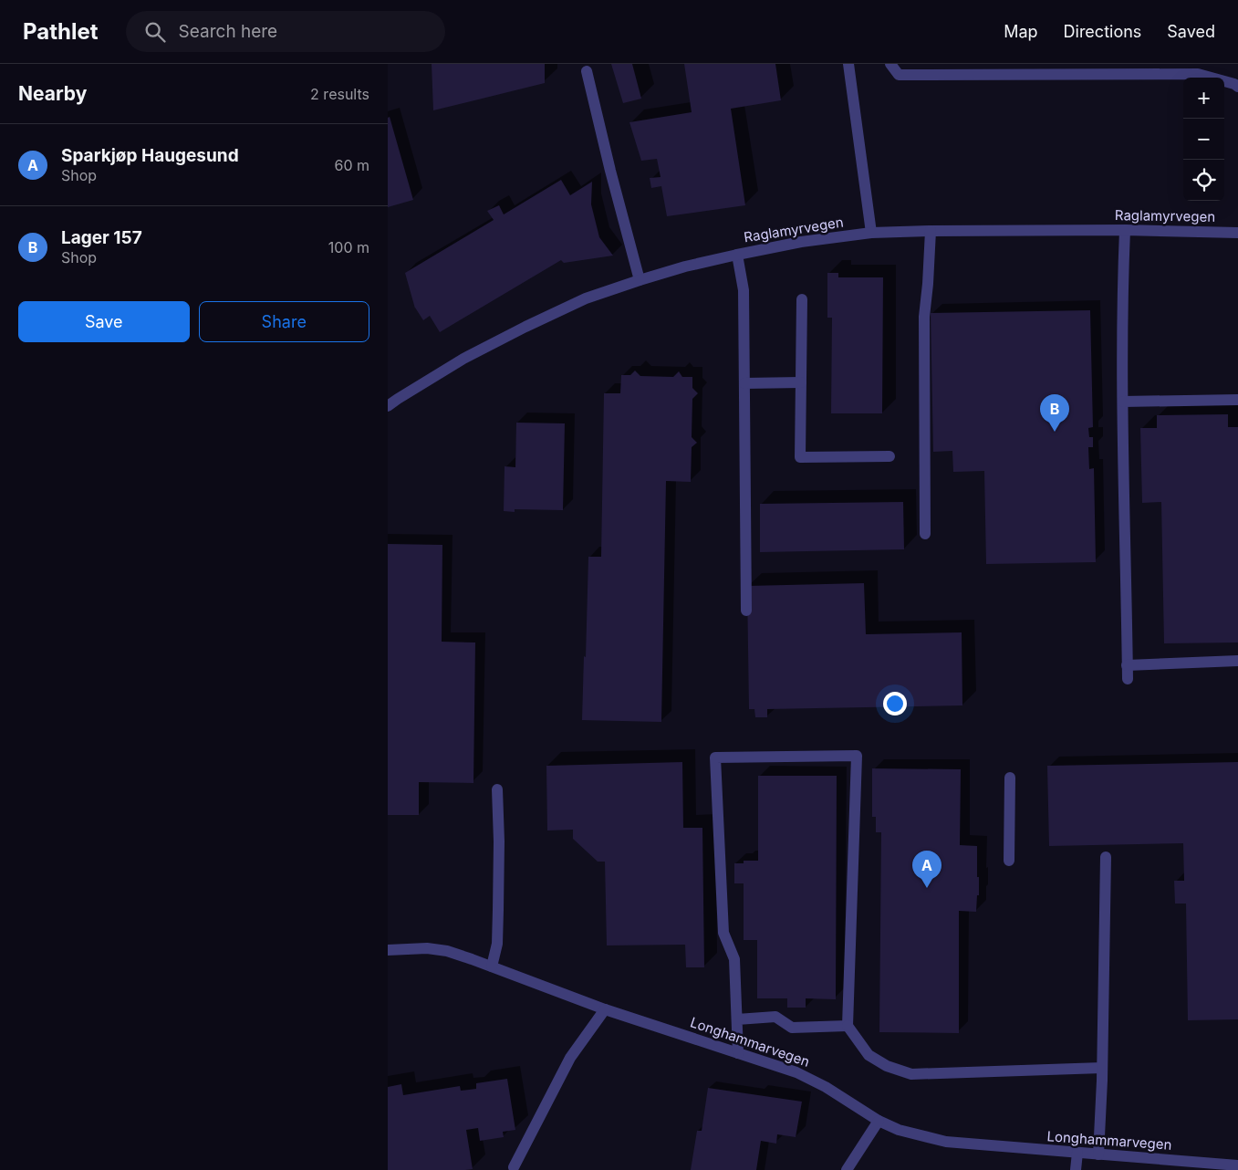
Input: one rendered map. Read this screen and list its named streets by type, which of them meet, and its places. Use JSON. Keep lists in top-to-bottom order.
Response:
{
  "streets": {
    "street": ["Raglamyrvegen", "Longhammarvegen"]
  },
  "page": {
    "header": "Pathlet",
    "search": "Search here",
    "nav": ["Map", "Directions", "Saved"],
    "heading": ["Nearby", "2 results"],
    "map_buttons": ["+", "−"],
    "list": [
      {
        "mark": "A",
        "name": "Sparkjøp Haugesund",
        "note": "Shop",
        "value": "60 m"
      },
      {
        "mark": "B",
        "name": "Lager 157",
        "note": "Shop",
        "value": "100 m"
      }
    ],
    "buttons": ["Save", "Share"],
    "pins": ["B", "A"]
  }
}
